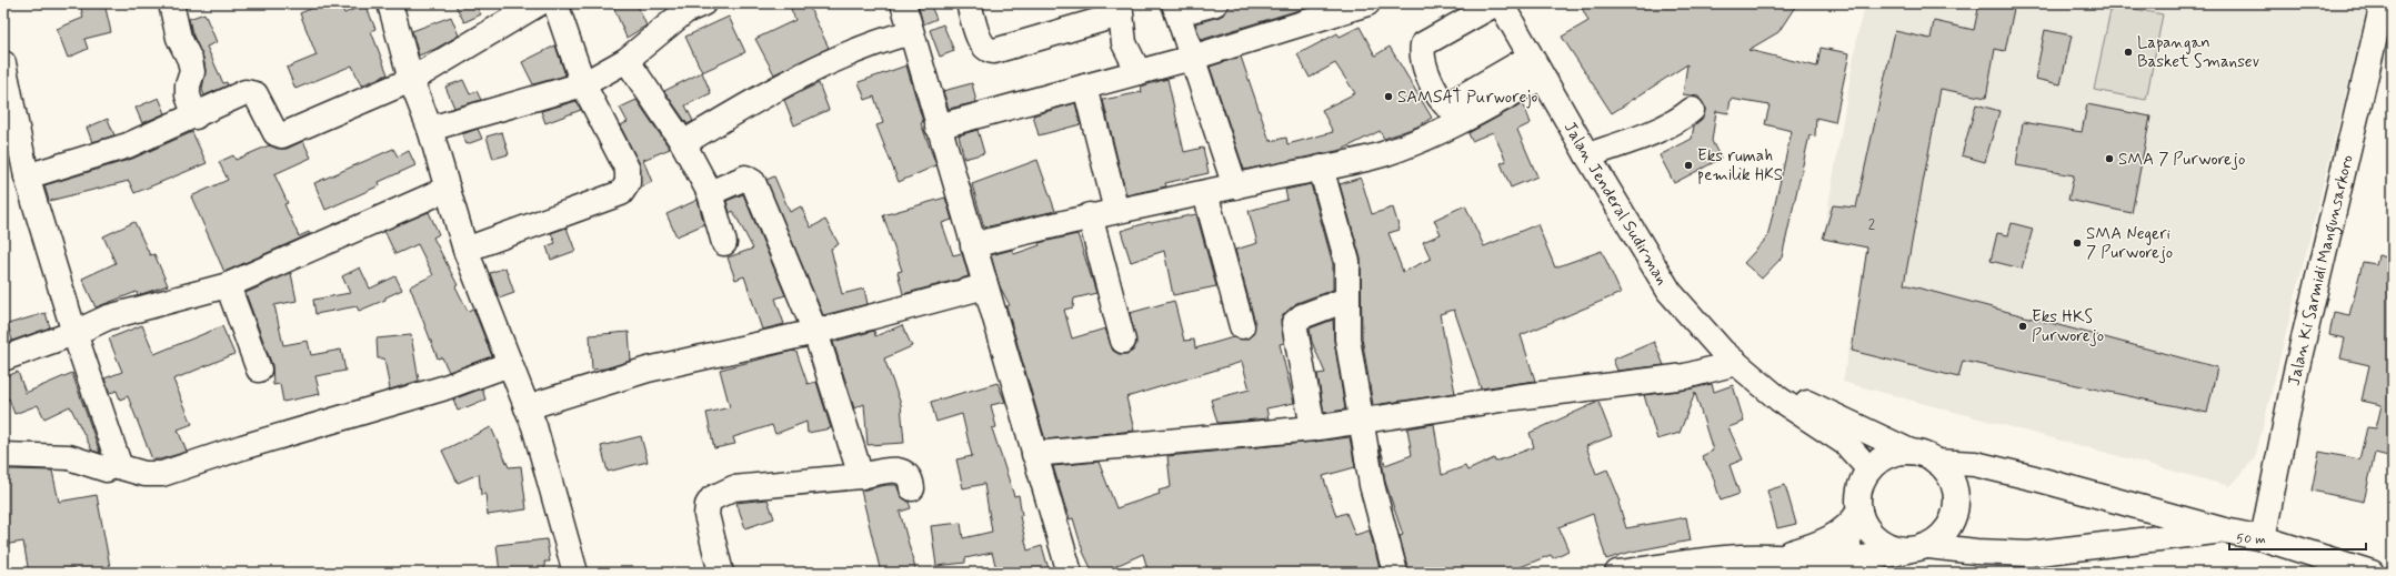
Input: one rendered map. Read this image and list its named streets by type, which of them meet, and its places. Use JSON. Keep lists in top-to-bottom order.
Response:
{
  "streets": {
    "street": ["Jalan Jenderal Sudirman", "Jalan Ki Sarmidi Mangunsarkoro"]
  },
  "places": [
    "Lapangan Basket Smansev",
    "SAMSAT Purworejo",
    "SMA 7 Purworejo",
    "Eks rumah pemilik HKS",
    "SMA Negeri 7 Purworejo",
    "Eks HKS Purworejo"
  ],
  "house_numbers": ["2"],
  "scale_bar": "50 m"
}
